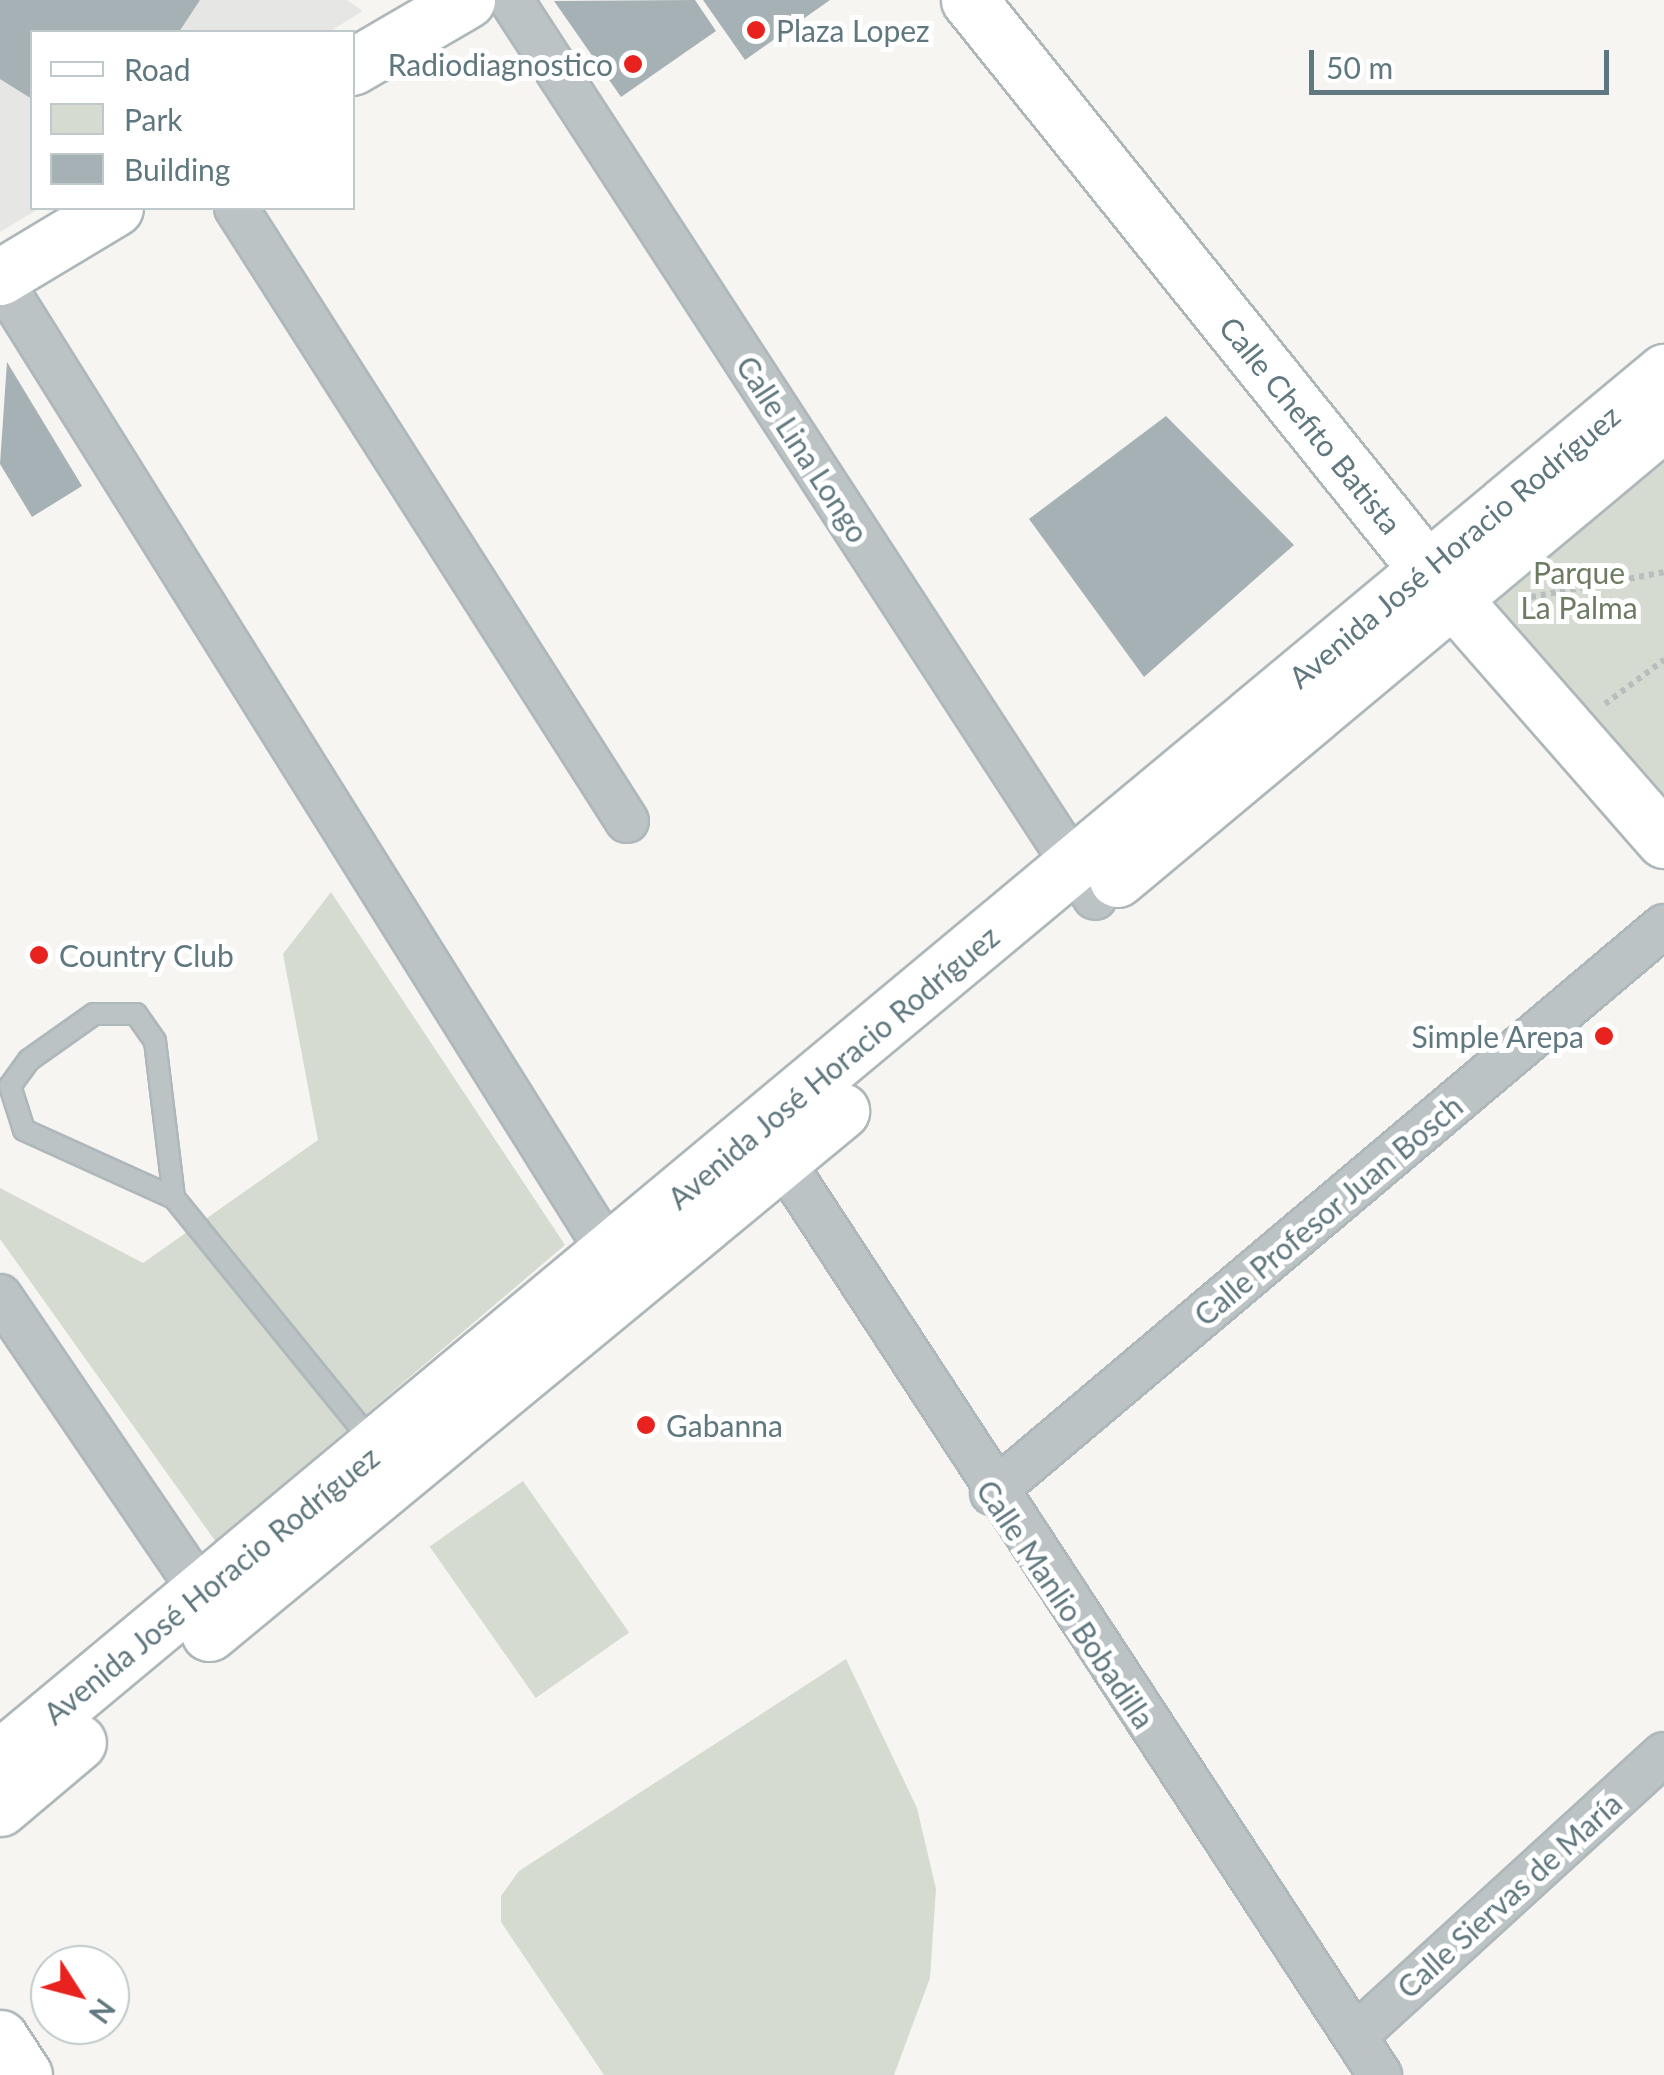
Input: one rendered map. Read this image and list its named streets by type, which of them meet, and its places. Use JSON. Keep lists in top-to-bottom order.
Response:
{
  "streets": {
    "street": [
      "Calle Chefito Batista",
      "Calle Lina Longo",
      "Avenida José Horacio Rodríguez",
      "Calle Profesor Juan Bosch",
      "Calle Manlio Bobadilla",
      "Calle Siervas de María"
    ]
  },
  "crossings": [
    ["Calle Chefito Batista", "Avenida José Horacio Rodríguez"],
    ["Calle Lina Longo", "Avenida José Horacio Rodríguez"],
    ["Avenida José Horacio Rodríguez", "Calle Manlio Bobadilla"],
    ["Calle Profesor Juan Bosch", "Calle Manlio Bobadilla"],
    ["Calle Manlio Bobadilla", "Calle Siervas de María"]
  ],
  "parks": ["Parque La Palma"],
  "places": [
    "Plaza Lopez",
    "Radiodiagnostico",
    "Country Club",
    "Simple Arepa",
    "Gabanna"
  ],
  "legend": ["Road", "Park", "Building"],
  "scale_bar": "50 m",
  "north": "bottom right"
}
